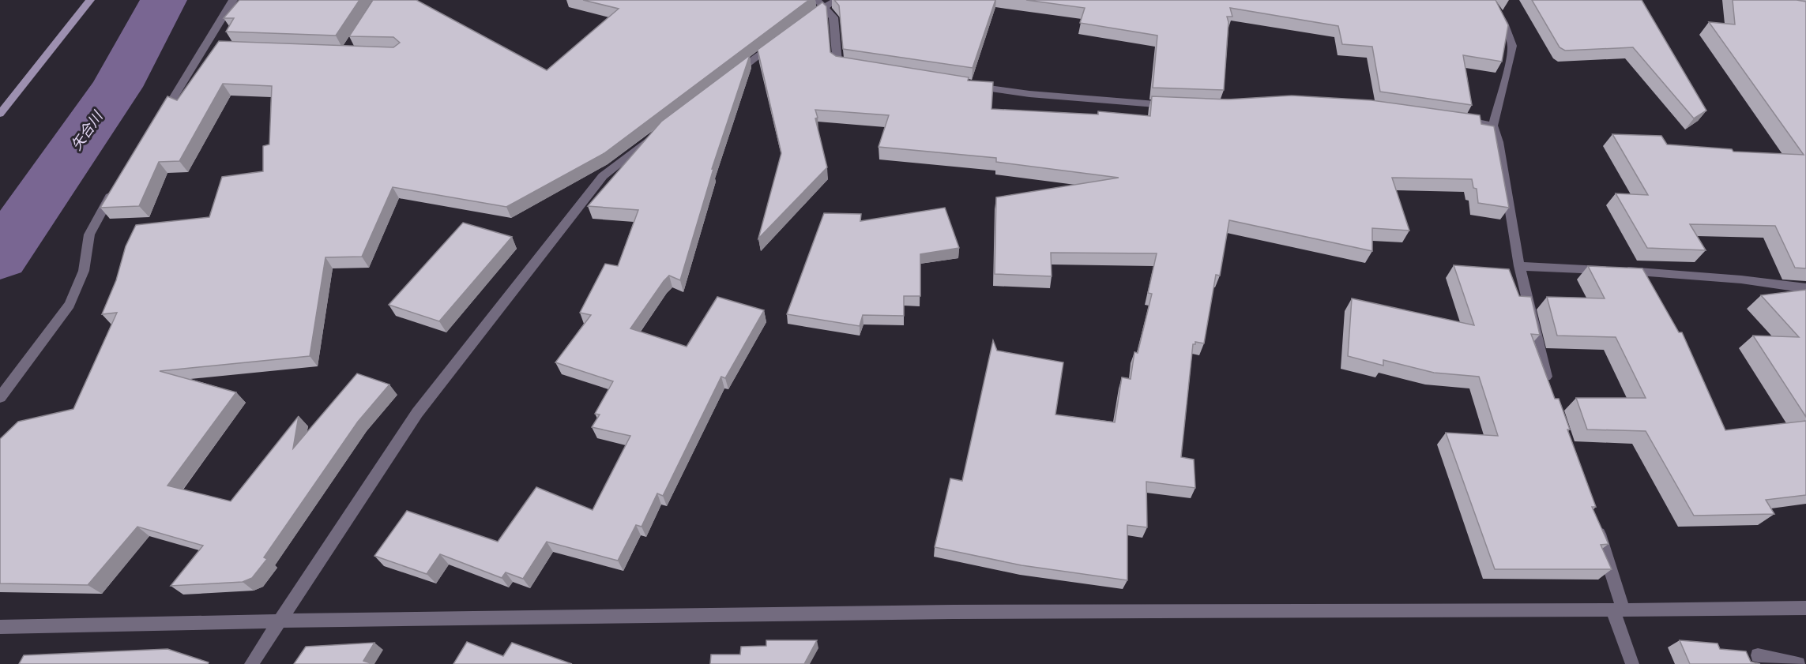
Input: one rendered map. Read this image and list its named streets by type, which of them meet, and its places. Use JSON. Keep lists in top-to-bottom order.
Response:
{
  "water": ["矢合川"]
}
